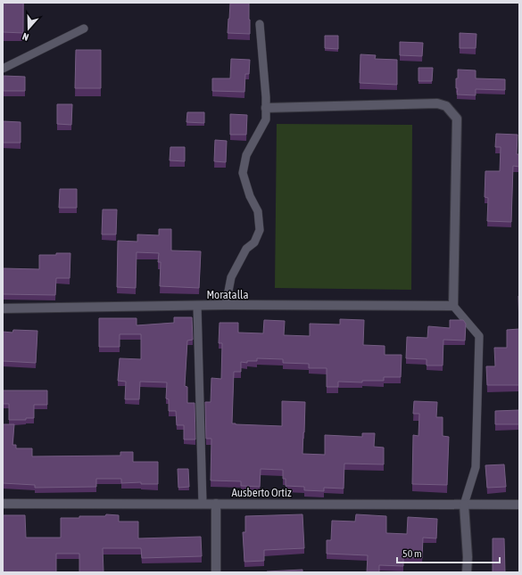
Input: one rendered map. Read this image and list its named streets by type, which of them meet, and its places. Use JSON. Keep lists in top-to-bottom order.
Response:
{
  "streets": {
    "street": ["Moratalla", "Ausberto Ortiz"]
  },
  "scale_bar": "50 m",
  "north": "bottom"
}
